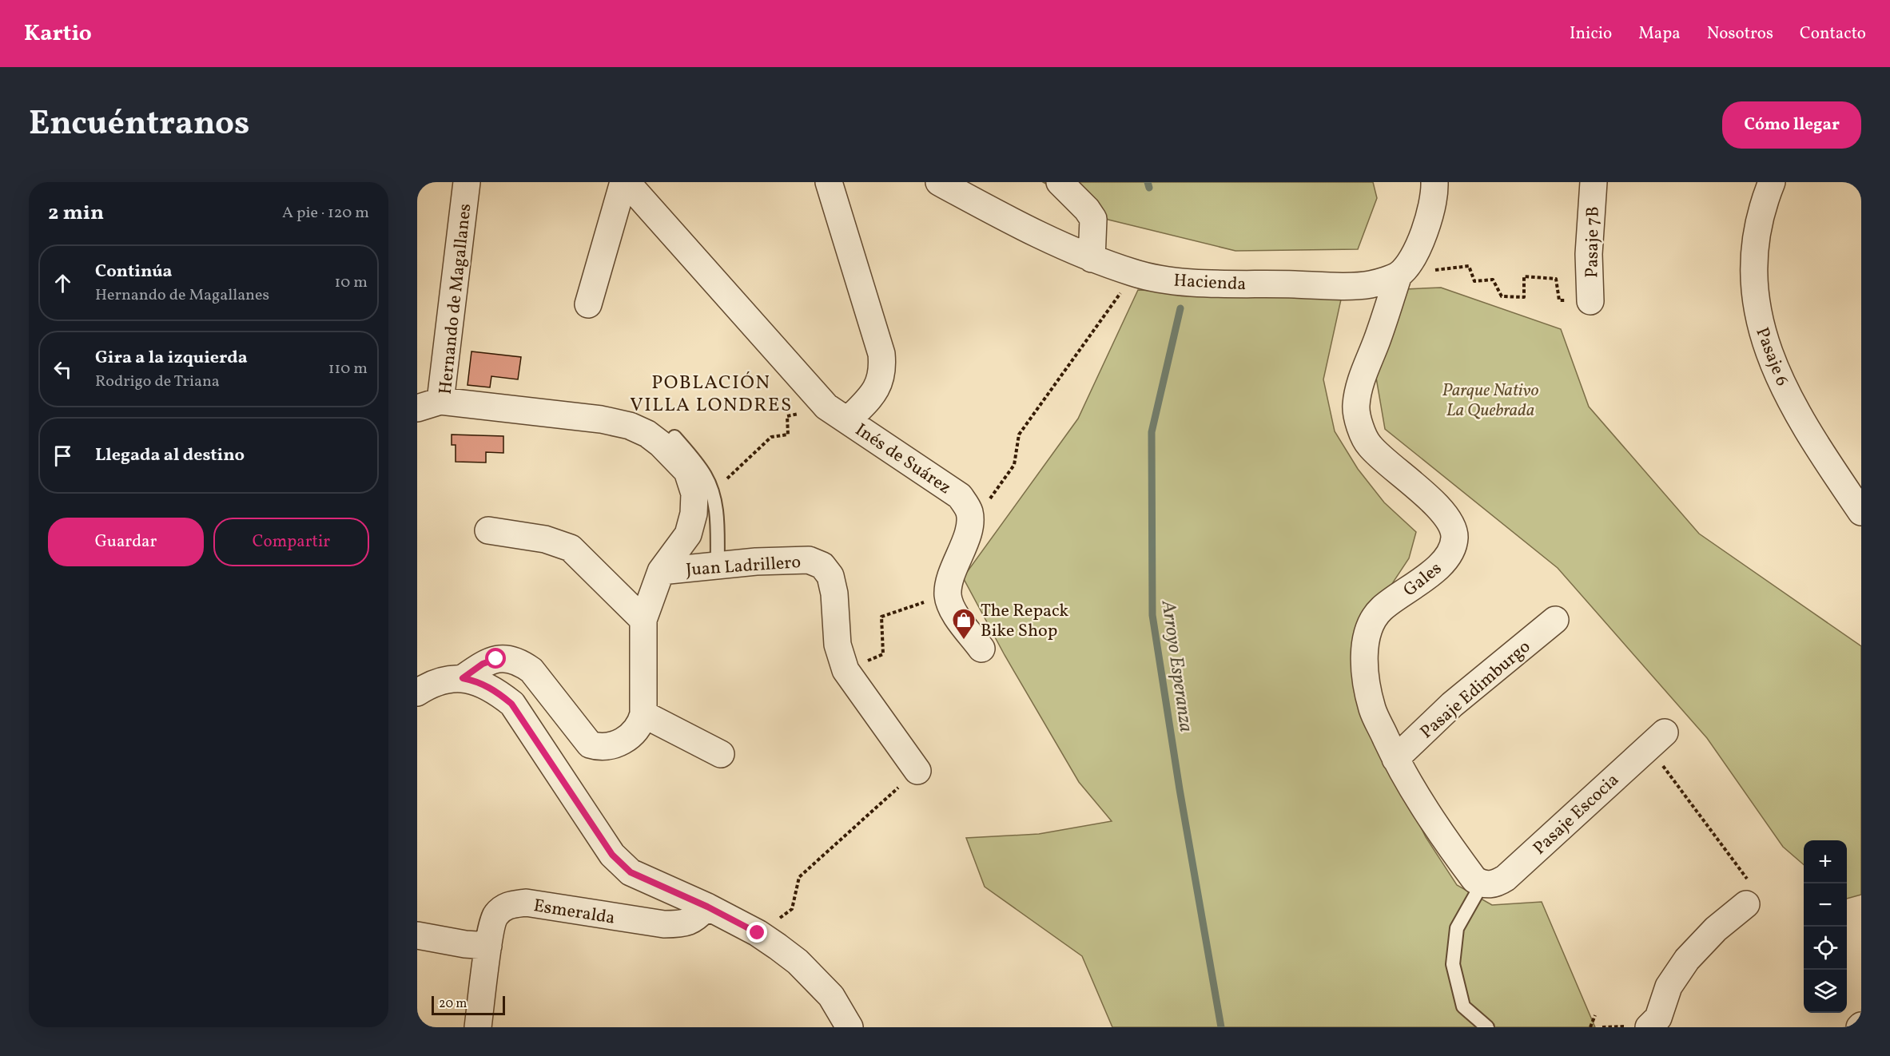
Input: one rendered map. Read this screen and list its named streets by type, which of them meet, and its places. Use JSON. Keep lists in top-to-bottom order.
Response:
{
  "streets": {
    "street": [
      "Pasaje 7B",
      "Hacienda",
      "Hernando de Magallanes",
      "Pasaje 6",
      "Inés de Suárez",
      "Juan Ladrillero",
      "Gales",
      "Pasaje Edimburgo",
      "Pasaje Escocia",
      "Esmeralda"
    ]
  },
  "crossings": [
    ["Hacienda", "Gales"],
    ["Hernando de Magallanes", "Juan Ladrillero"],
    ["Gales", "Pasaje Edimburgo"],
    ["Gales", "Pasaje Escocia"]
  ],
  "districts": ["POBLACIÓN VILLA LONDRES"],
  "water": ["Arroyo Esperanza"],
  "parks": ["Parque Nativo La Quebrada"],
  "places": {
    "shop": ["The Repack Bike Shop"]
  },
  "scale_bar": "20 m",
  "page": {
    "header": "Kartio",
    "nav": [
      "Inicio",
      "Mapa",
      "Nosotros",
      "Contacto"
    ],
    "title": "Encuéntranos",
    "buttons": [
      "Cómo llegar",
      ["Guardar", "Compartir"]
    ],
    "heading": ["2 min", "A pie · 120 m"],
    "list": [
      ["Continúa", "Hernando de Magallanes", "10 m"],
      ["Gira a la izquierda", "Rodrigo de Triana", "110 m"],
      "Llegada al destino"
    ],
    "map_buttons": ["+", "−"],
    "scale": "20 m"
  }
}
